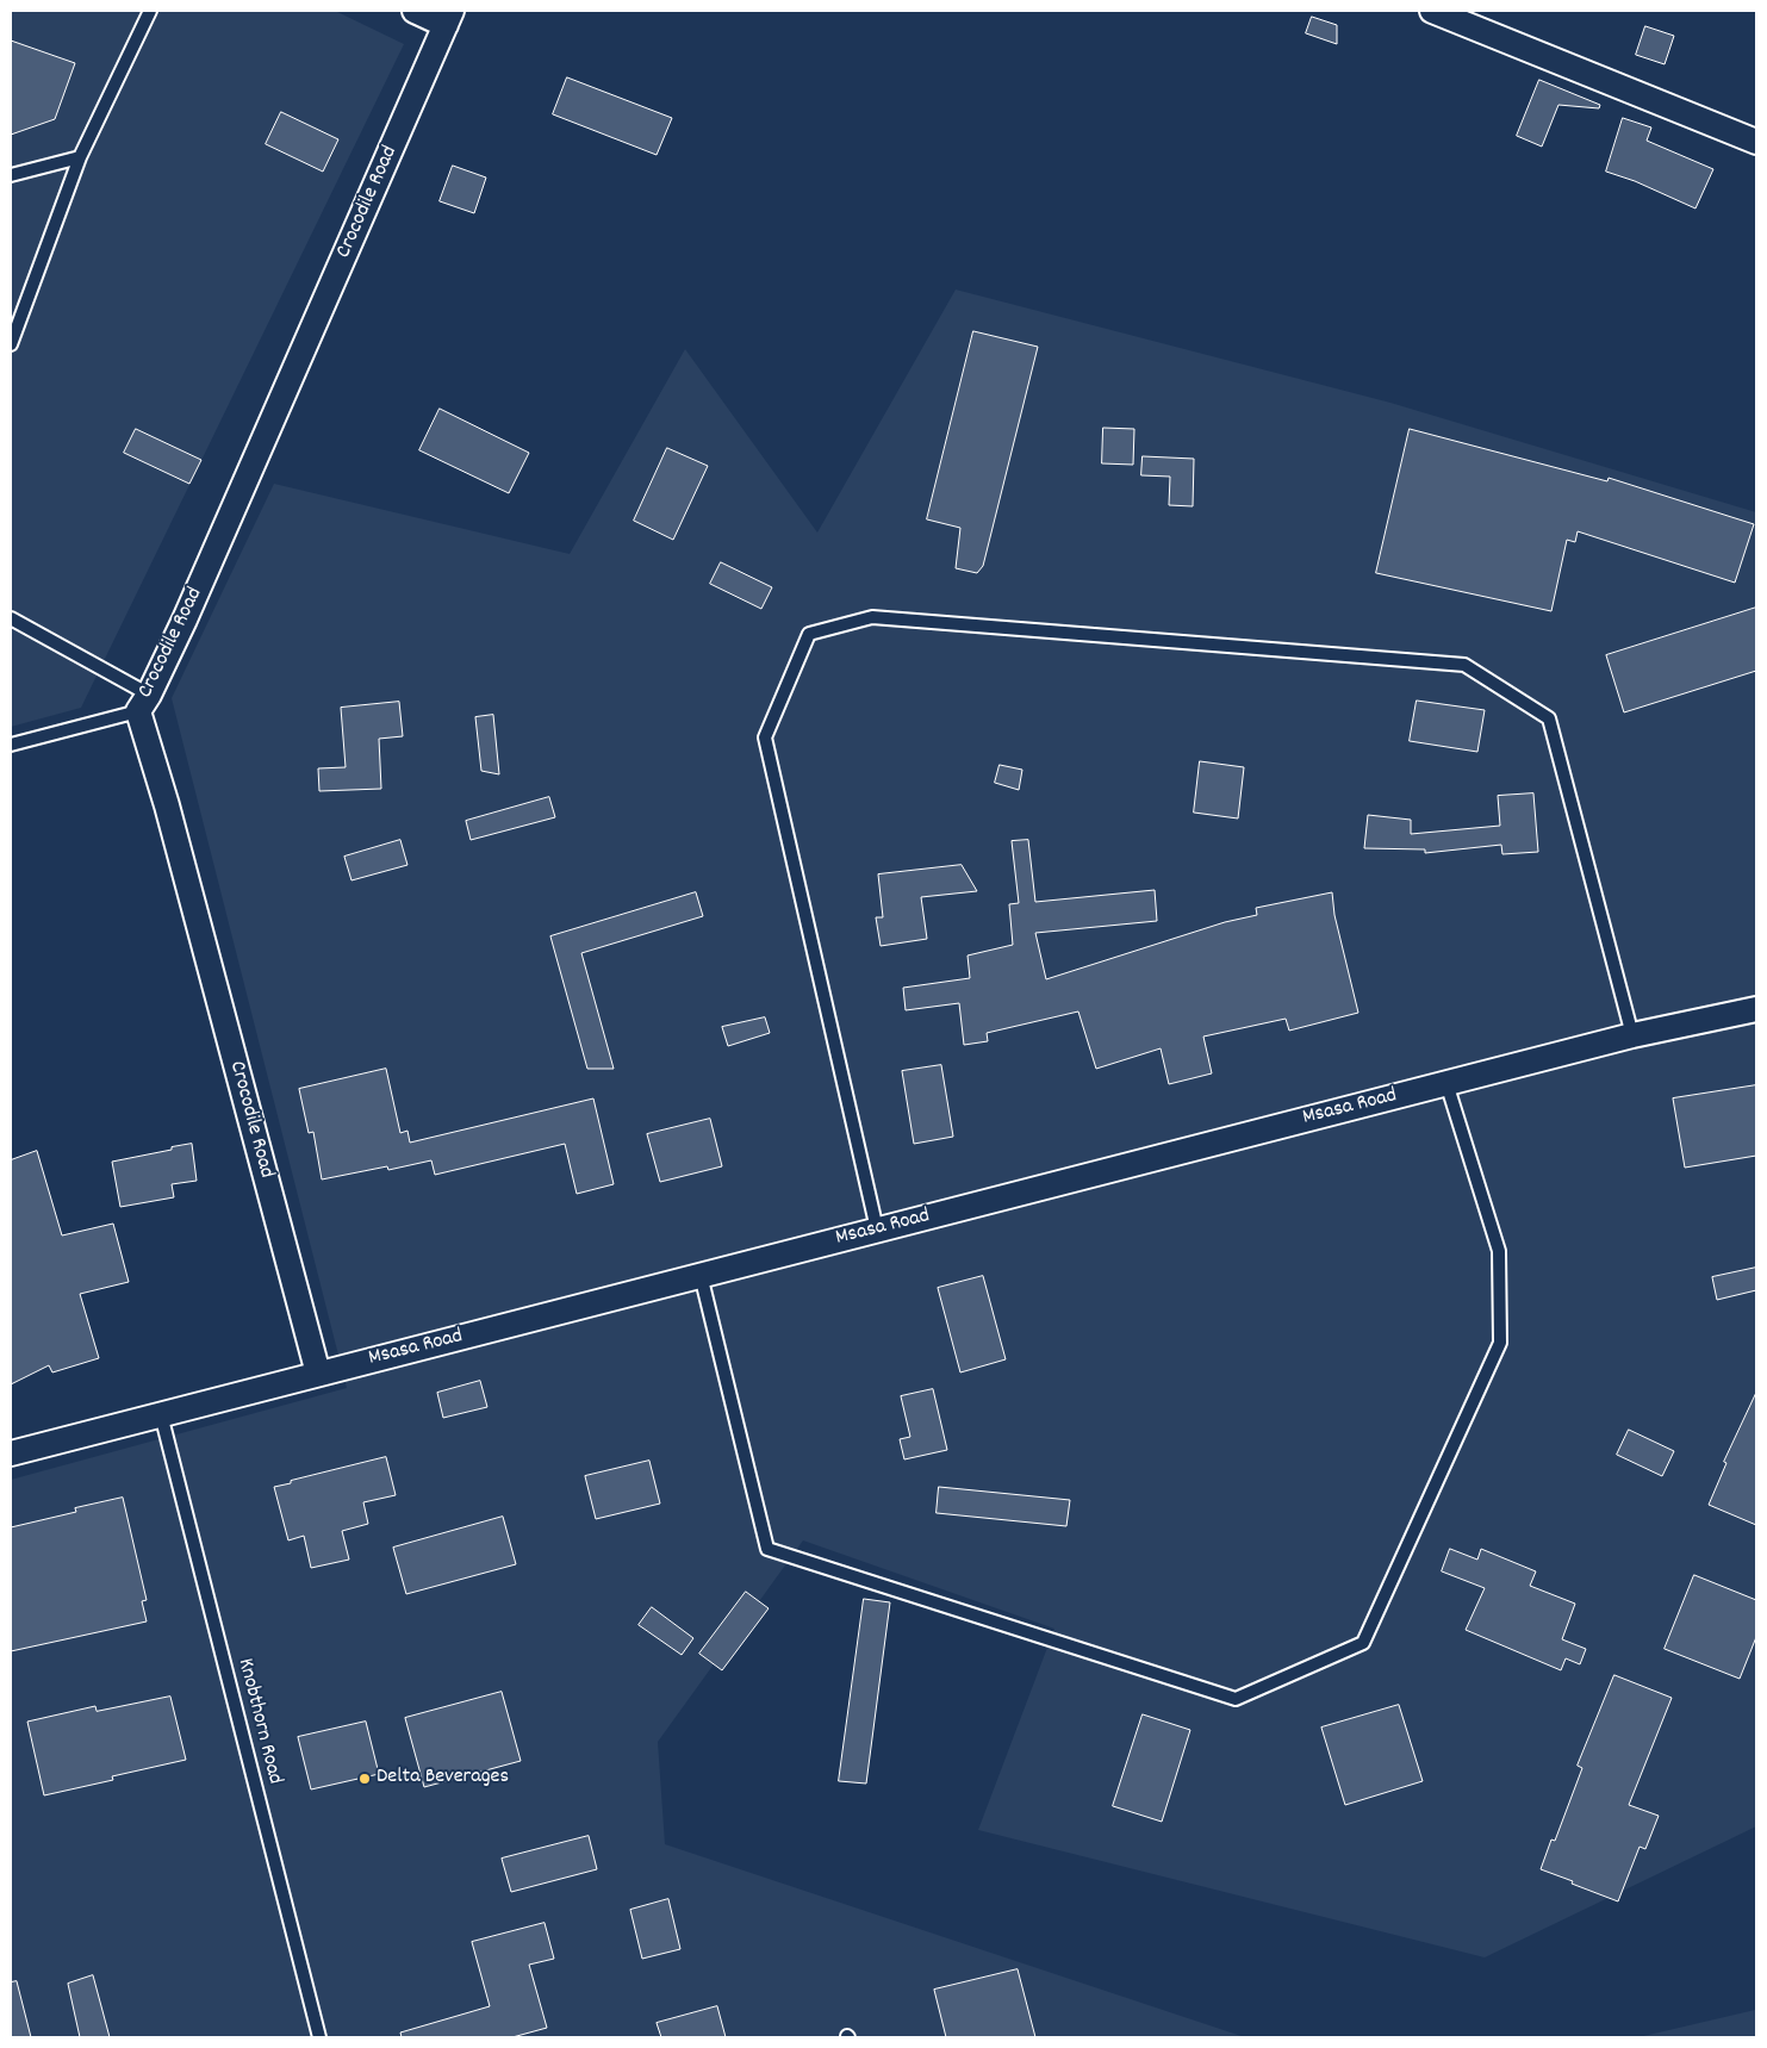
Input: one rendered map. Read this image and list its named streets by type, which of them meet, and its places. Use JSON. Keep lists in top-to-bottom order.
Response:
{
  "streets": {
    "street": ["Crocodile Road", "Msasa Road"],
    "lane": ["Knobthorn Road"]
  },
  "crossings": [
    ["Crocodile Road", "Msasa Road"],
    ["Msasa Road", "Knobthorn Road"]
  ],
  "places": ["Delta Beverages"]
}
